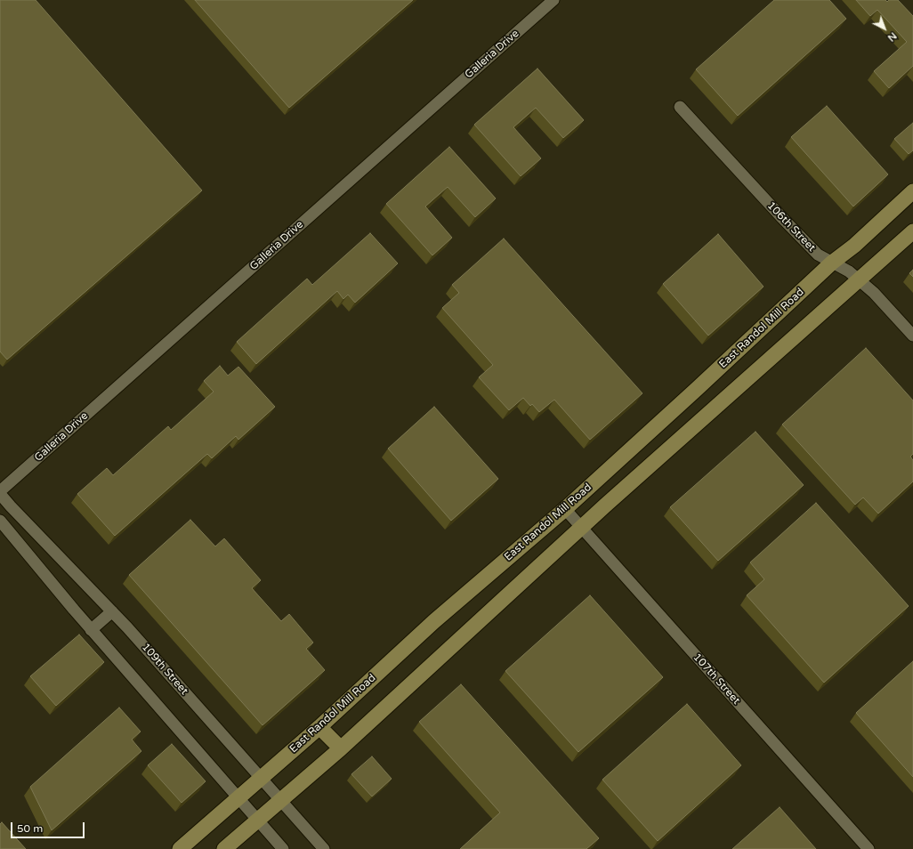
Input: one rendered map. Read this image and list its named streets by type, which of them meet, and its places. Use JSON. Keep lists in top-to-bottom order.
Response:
{
  "streets": {
    "main road": ["East Randol Mill Road"],
    "street": [
      "Galleria Drive",
      "106th Street",
      "109th Street",
      "107th Street"
    ]
  },
  "crossings": [
    ["106th Street", "East Randol Mill Road"],
    ["East Randol Mill Road", "109th Street"],
    ["East Randol Mill Road", "107th Street"]
  ],
  "scale_bar": "50 m",
  "north": "bottom right"
}
